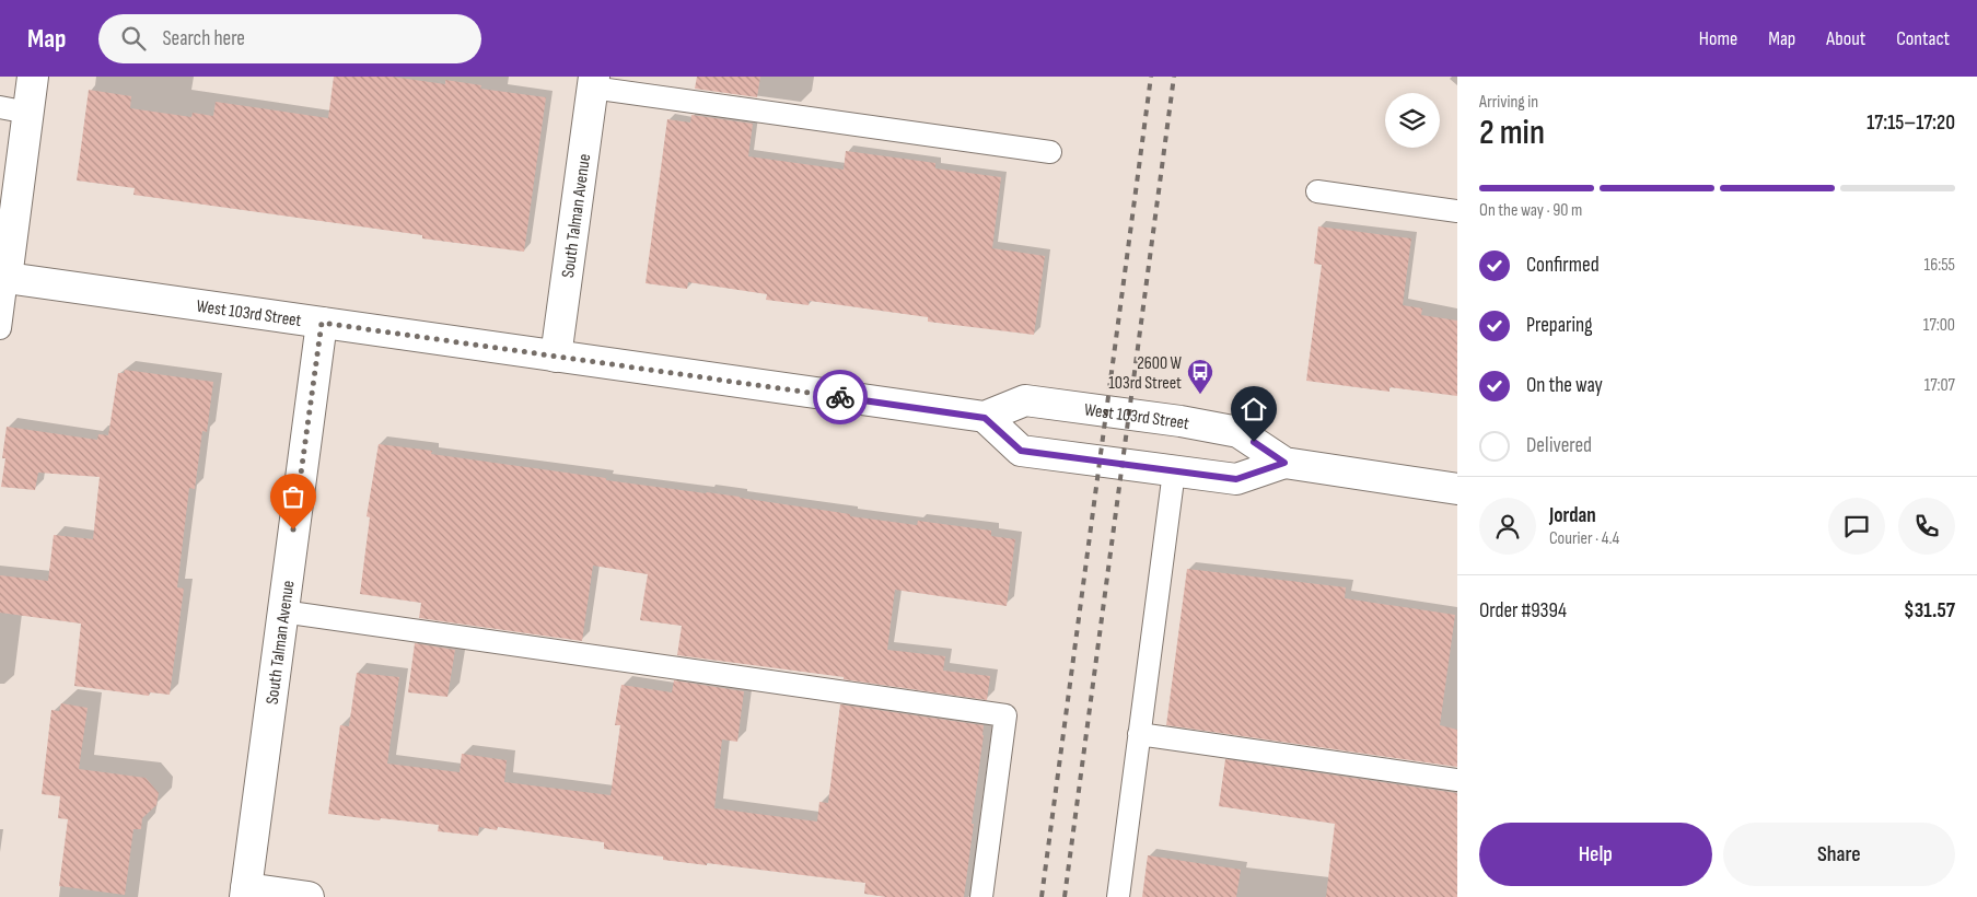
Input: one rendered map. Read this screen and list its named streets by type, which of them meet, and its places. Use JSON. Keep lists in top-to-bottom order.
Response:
{
  "streets": {
    "main road": ["South Talman Avenue", "West 103rd Street"]
  },
  "crossings": [
    ["South Talman Avenue", "West 103rd Street"]
  ],
  "places": {
    "bus stop": ["2600 W 103rd Street"]
  },
  "page": {
    "header": "Map",
    "search": "Search here",
    "nav": [
      "Home",
      "Map",
      "About",
      "Contact"
    ],
    "heading": ["2 min", "Arriving in", "17:15–17:20"],
    "panel": [
      "Jordan",
      "Courier · 4.4",
      "Order #9394",
      "$31.57"
    ],
    "bar": "On the way · 90 m",
    "list": [
      ["Confirmed", "16:55"],
      ["Preparing", "17:00"],
      ["On the way", "17:07"],
      "Delivered"
    ],
    "buttons": ["Help", "Share"]
  }
}
